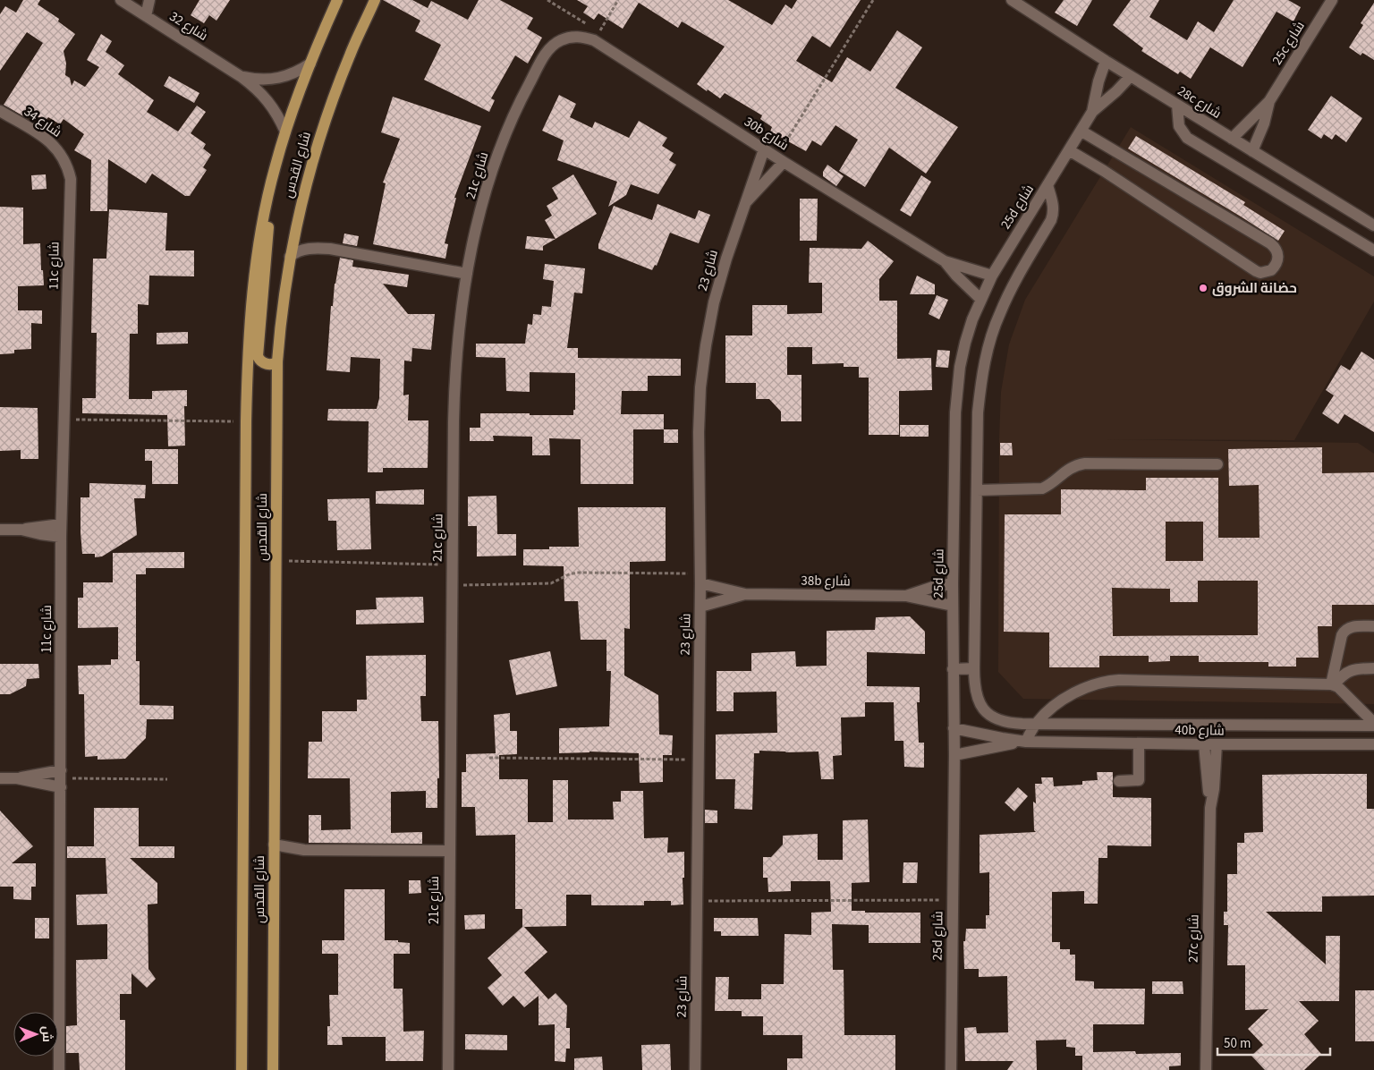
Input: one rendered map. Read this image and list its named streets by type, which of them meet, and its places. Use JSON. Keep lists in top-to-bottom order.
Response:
{
  "streets": {
    "main road": ["شارع القدس"],
    "street": [
      "شارع 32",
      "25c شارع",
      "28c شارع",
      "شارع 34",
      "30b شارع",
      "21c شارع",
      "25d شارع",
      "11c شارع",
      "شارع 23",
      "38b شارع",
      "40b شارع",
      "27c شارع"
    ]
  },
  "crossings": [
    ["شارع 32", "شارع القدس"],
    ["25c شارع", "28c شارع"],
    ["28c شارع", "25d شارع"],
    ["شارع 34", "11c شارع"],
    ["30b شارع", "21c شارع"],
    ["30b شارع", "25d شارع"],
    ["30b شارع", "شارع 23"],
    ["25d شارع", "38b شارع"],
    ["25d شارع", "40b شارع"],
    ["شارع 23", "38b شارع"],
    ["40b شارع", "27c شارع"]
  ],
  "places": ["حضانة الشروق"],
  "scale_bar": "50 m",
  "north": "right"
}
